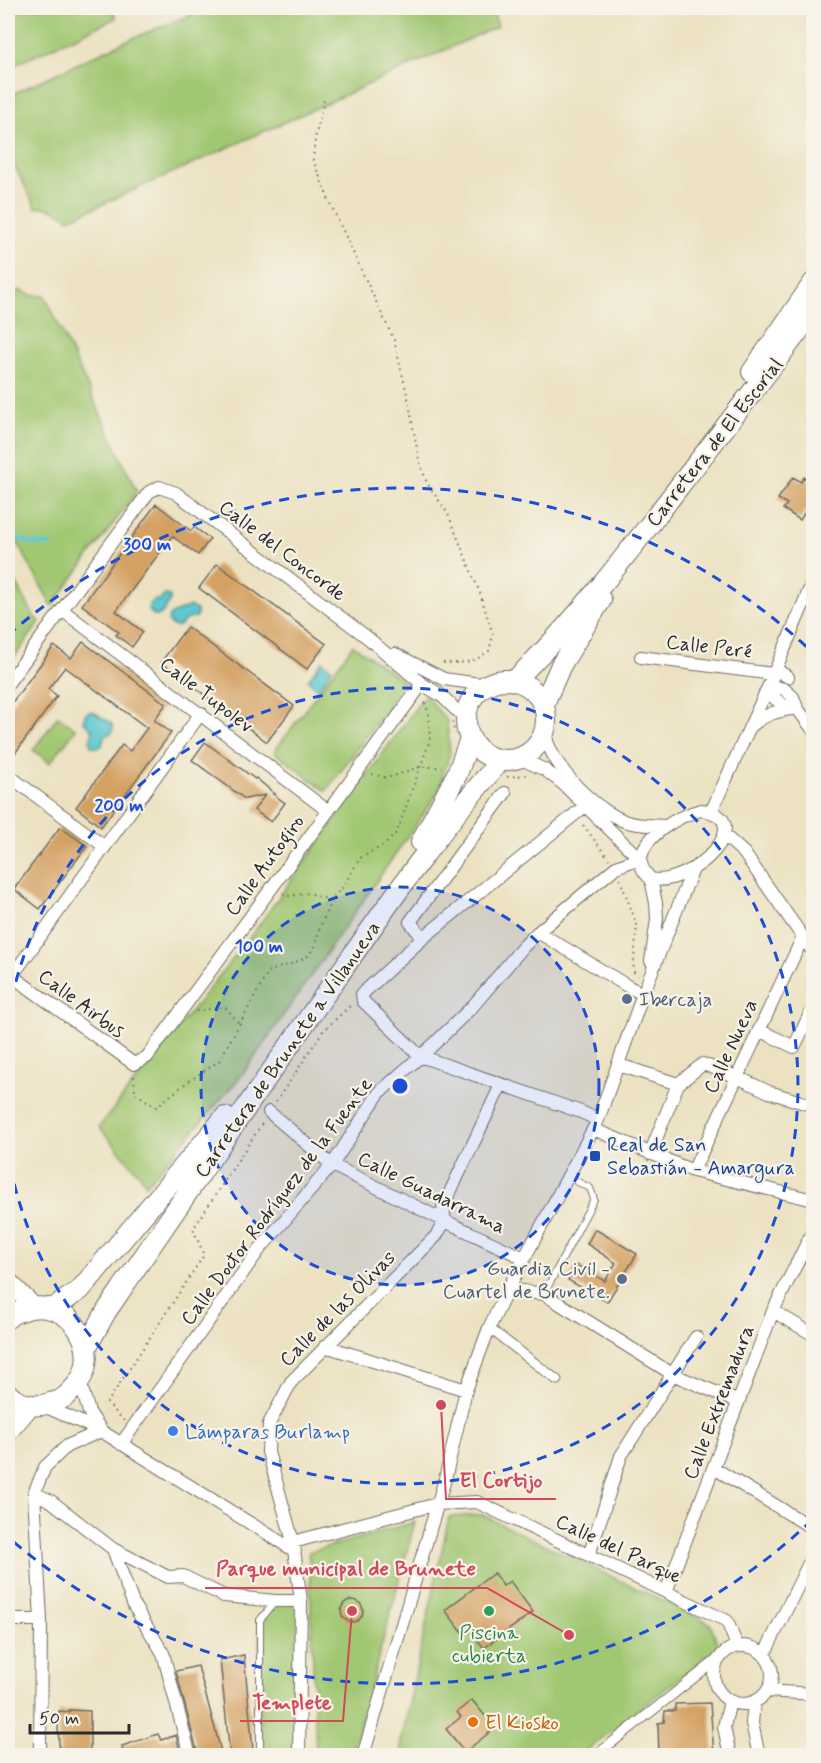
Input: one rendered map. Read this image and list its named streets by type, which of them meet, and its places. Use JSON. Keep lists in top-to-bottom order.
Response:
{
  "streets": {
    "highway": ["Carretera de El Escorial", "Carretera de Brunete a Villanueva"],
    "street": [
      "Calle del Concorde",
      "Calle Peré",
      "Calle Tupolev",
      "Calle Autogiro",
      "Calle Airbus",
      "Calle Nueva",
      "Calle Guadarrama",
      "Calle Doctor Rodríguez de la Fuente",
      "Calle de las Olivas",
      "Calle Extremadura",
      "Calle del Parque"
    ]
  },
  "crossings": [
    ["Carretera de El Escorial", "Calle del Concorde"],
    ["Carretera de El Escorial", "Carretera de Brunete a Villanueva"],
    ["Calle del Concorde", "Calle Tupolev"],
    ["Calle del Concorde", "Calle Autogiro"],
    ["Calle del Concorde", "Carretera de Brunete a Villanueva"],
    ["Calle Tupolev", "Calle Autogiro"],
    ["Calle Autogiro", "Calle Airbus"],
    ["Calle Guadarrama", "Calle Doctor Rodríguez de la Fuente"],
    ["Calle Guadarrama", "Calle de las Olivas"],
    ["Calle de las Olivas", "Calle del Parque"],
    ["Calle Extremadura", "Calle del Parque"]
  ],
  "places": {
    "other": [
      "Ibercaja",
      "Guardia Civil - Cuartel de Brunete.",
      "El Cortijo",
      "Lámparas Burlamp",
      "Templete",
      "Piscina cubierta",
      "Parque municipal de Brunete",
      "El Kiosko"
    ],
    "transit": ["Real de San Sebastián - Amargura"]
  },
  "scale_bar": "50 m",
  "rings": ["300 m", "200 m", "100 m"]
}
